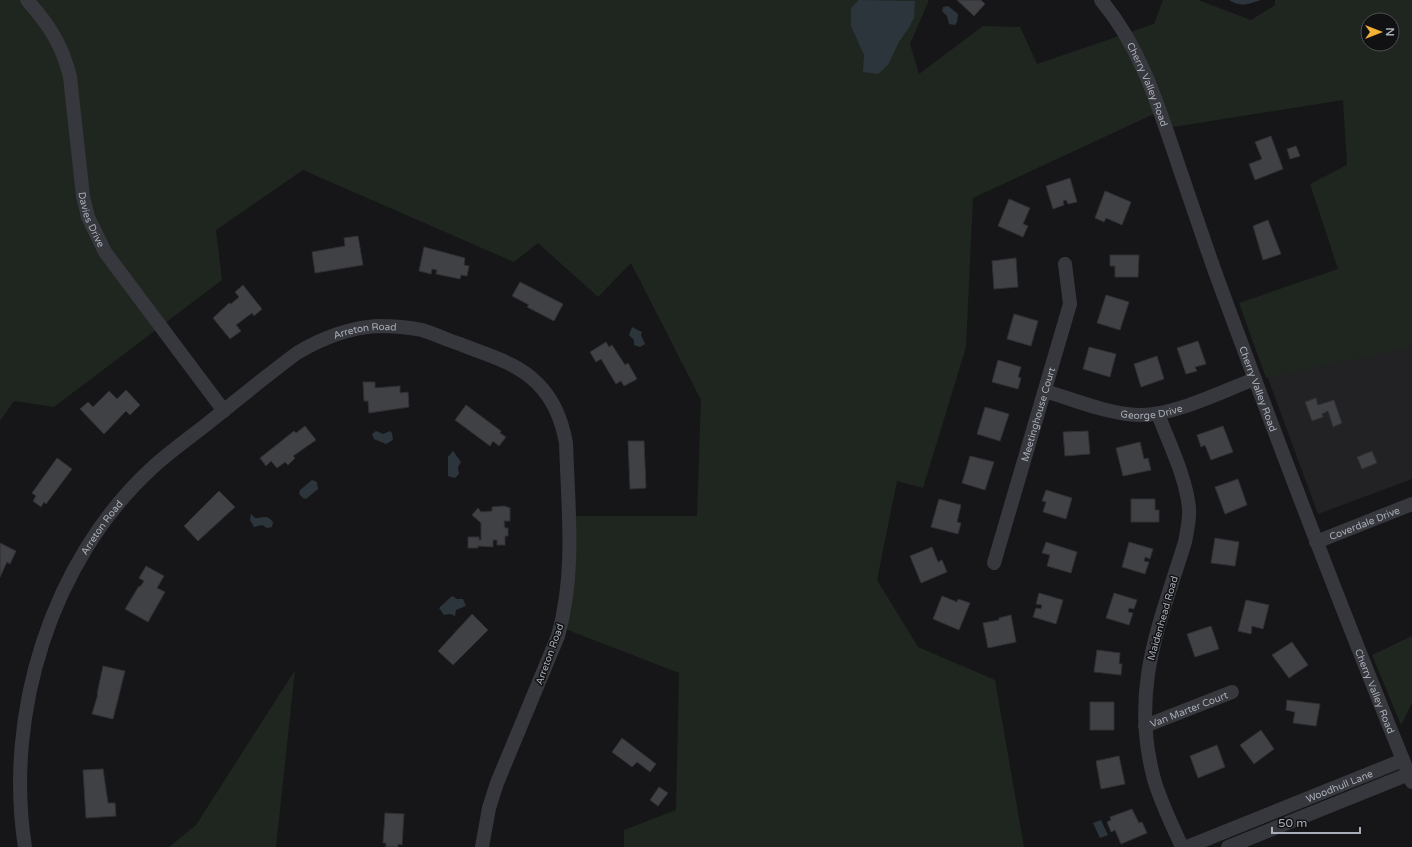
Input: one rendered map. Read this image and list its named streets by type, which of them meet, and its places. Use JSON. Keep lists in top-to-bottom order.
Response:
{
  "streets": {
    "street": [
      "Cherry Valley Road",
      "Davies Drive",
      "Arreton Road",
      "George Drive",
      "Meetinghouse Court",
      "Coverdale Drive",
      "Maidenhead Road",
      "Van Marter Court",
      "Woodhull Lane"
    ]
  },
  "crossings": [
    ["Cherry Valley Road", "George Drive"],
    ["Cherry Valley Road", "Coverdale Drive"],
    ["Cherry Valley Road", "Woodhull Lane"],
    ["Davies Drive", "Arreton Road"],
    ["George Drive", "Meetinghouse Court"],
    ["George Drive", "Maidenhead Road"],
    ["Maidenhead Road", "Van Marter Court"]
  ],
  "scale_bar": "50 m",
  "north": "right"
}
